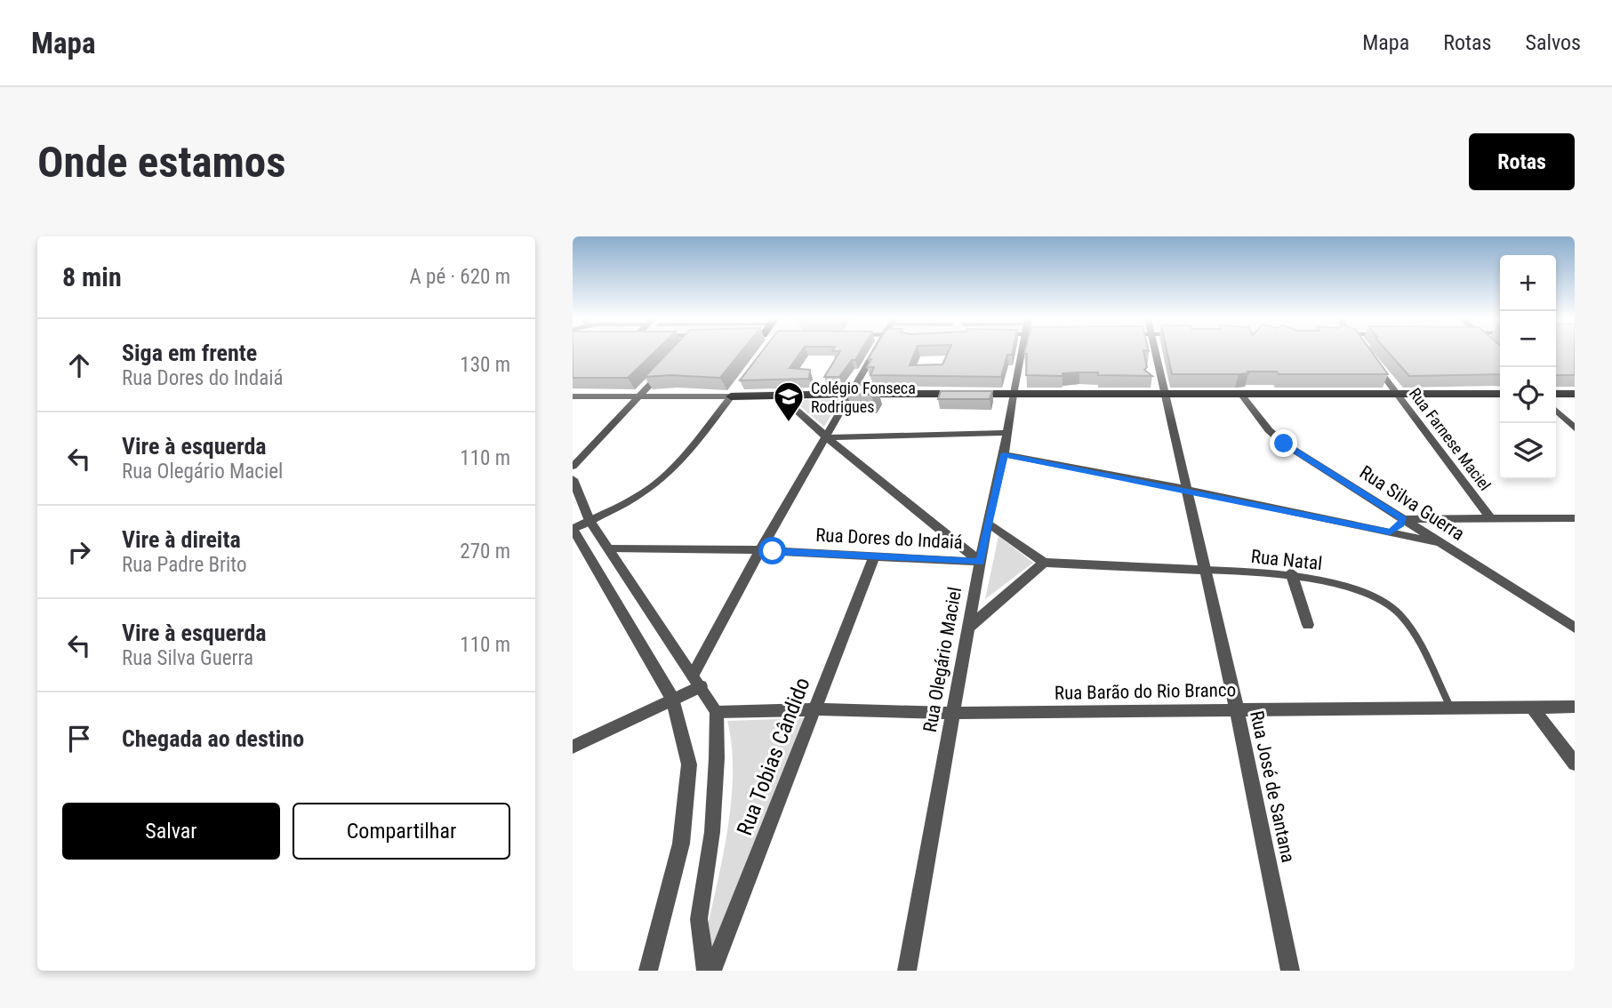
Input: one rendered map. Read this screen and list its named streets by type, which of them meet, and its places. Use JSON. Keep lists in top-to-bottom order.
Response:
{
  "streets": {
    "street": [
      "Rua Farnese Maciel",
      "Rua Silva Guerra",
      "Rua Dores do Indaiá",
      "Rua Olegário Maciel",
      "Rua Barão do Rio Branco",
      "Rua Tobias Cândido",
      "Rua José de Santana"
    ],
    "lane": ["Rua Natal"]
  },
  "crossings": [
    ["Rua Dores do Indaiá", "Rua Olegário Maciel"],
    ["Rua Dores do Indaiá", "Rua Tobias Cândido"],
    ["Rua Natal", "Rua Barão do Rio Branco"],
    ["Rua Natal", "Rua José de Santana"],
    ["Rua Olegário Maciel", "Rua Barão do Rio Branco"],
    ["Rua Barão do Rio Branco", "Rua Tobias Cândido"],
    ["Rua Barão do Rio Branco", "Rua José de Santana"]
  ],
  "places": {
    "school or university": ["Colégio Fonseca Rodrigues"]
  },
  "page": {
    "header": "Mapa",
    "nav": ["Mapa", "Rotas", "Salvos"],
    "buttons": [
      "Rotas",
      ["Salvar", "Compartilhar"]
    ],
    "title": "Onde estamos",
    "heading": ["8 min", "A pé · 620 m"],
    "map_buttons": ["+", "−"],
    "list": [
      ["Siga em frente", "Rua Dores do Indaiá", "130 m"],
      ["Vire à esquerda", "Rua Olegário Maciel", "110 m"],
      ["Vire à direita", "Rua Padre Brito", "270 m"],
      ["Vire à esquerda", "Rua Silva Guerra", "110 m"],
      "Chegada ao destino"
    ]
  }
}
